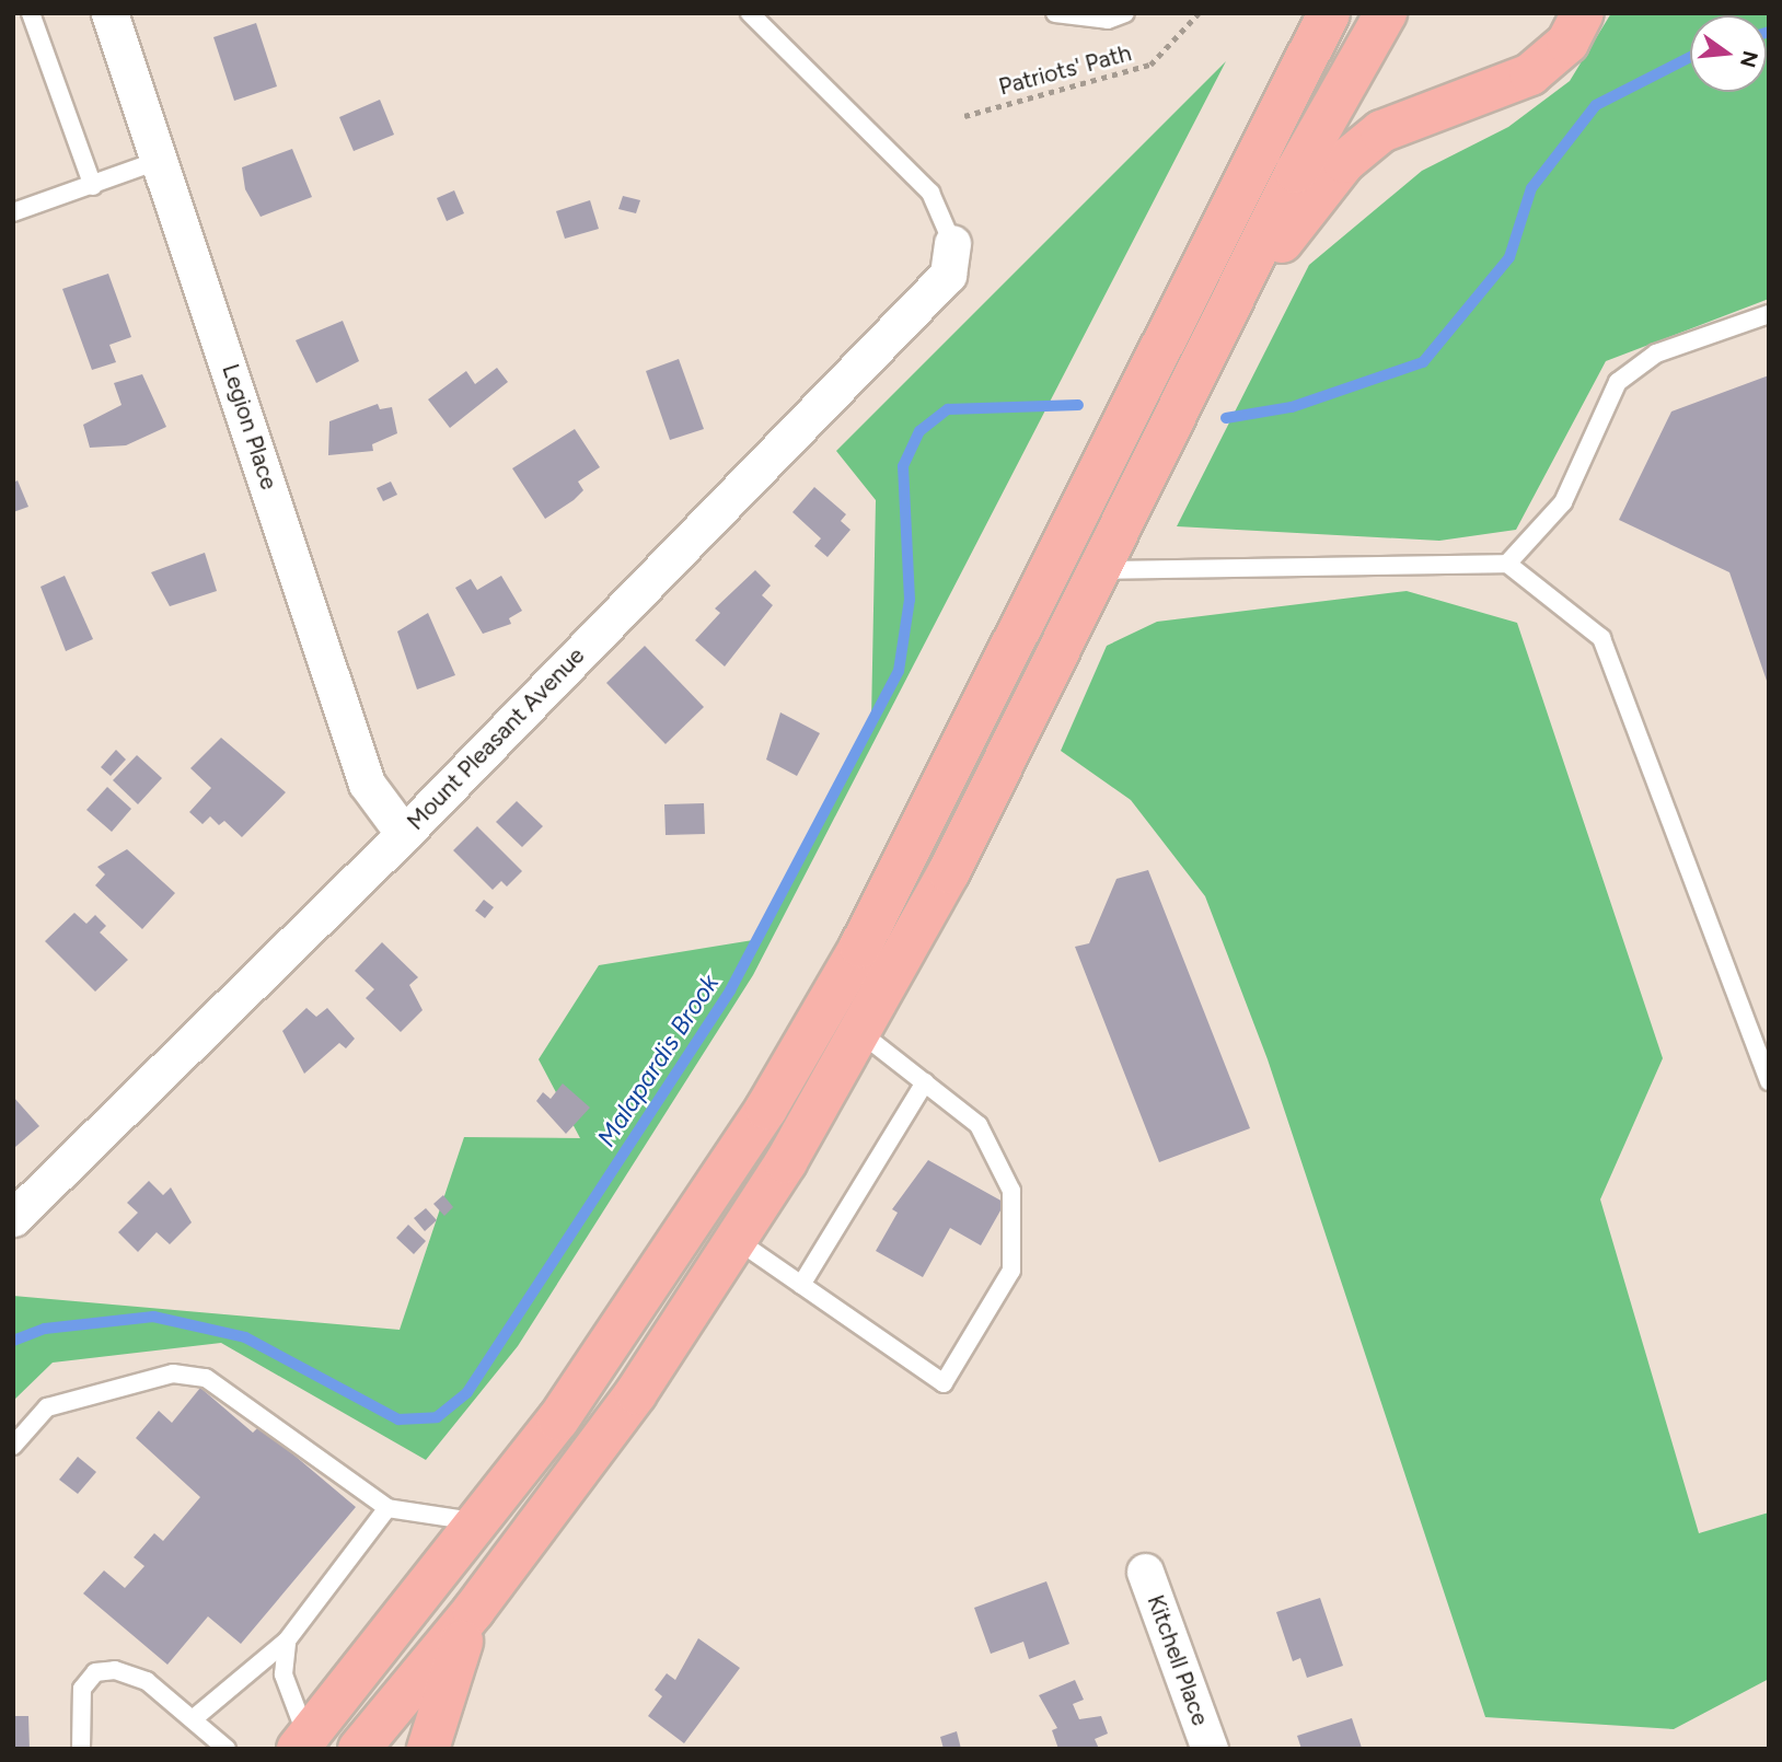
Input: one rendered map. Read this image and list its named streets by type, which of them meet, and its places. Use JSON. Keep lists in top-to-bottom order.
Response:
{
  "streets": {
    "street": ["Legion Place", "Mount Pleasant Avenue", "Kitchell Place"],
    "path": ["Patriots' Path"]
  },
  "crossings": [
    ["Legion Place", "Mount Pleasant Avenue"]
  ],
  "water": ["Malapardis Brook"],
  "north": "right"
}
